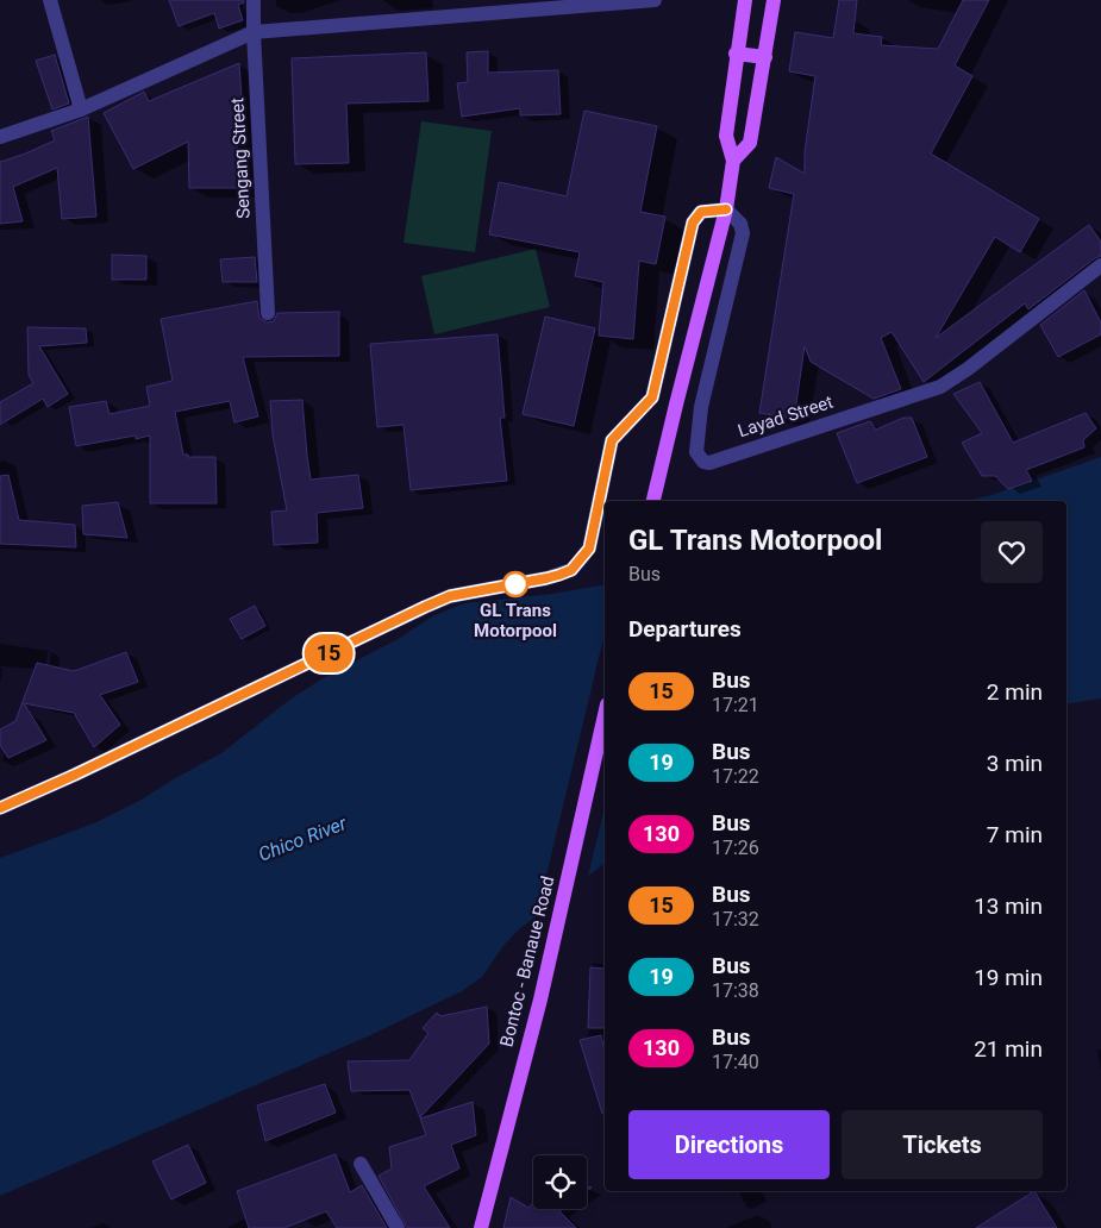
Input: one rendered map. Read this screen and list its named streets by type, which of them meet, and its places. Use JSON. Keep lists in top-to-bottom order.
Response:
{
  "streets": {
    "main road": ["Bontoc - Banaue Road"],
    "street": ["Sengang Street", "Layad Street"]
  },
  "water": ["Chico River"],
  "places": ["GL Trans Motorpool"],
  "lines": ["bus line 15"],
  "page": {
    "on_map": "15",
    "heading": [
      ["GL Trans Motorpool", "Bus"],
      "Departures"
    ],
    "list": [
      {
        "mark": "15",
        "name": "Bus",
        "note": "17:21",
        "value": "2 min"
      },
      {
        "mark": "19",
        "name": "Bus",
        "note": "17:22",
        "value": "3 min"
      },
      {
        "mark": "130",
        "name": "Bus",
        "note": "17:26",
        "value": "7 min"
      },
      {
        "mark": "15",
        "name": "Bus",
        "note": "17:32",
        "value": "13 min"
      },
      {
        "mark": "19",
        "name": "Bus",
        "note": "17:38",
        "value": "19 min"
      },
      {
        "mark": "130",
        "name": "Bus",
        "note": "17:40",
        "value": "21 min"
      }
    ],
    "buttons": ["Directions", "Tickets"]
  }
}
